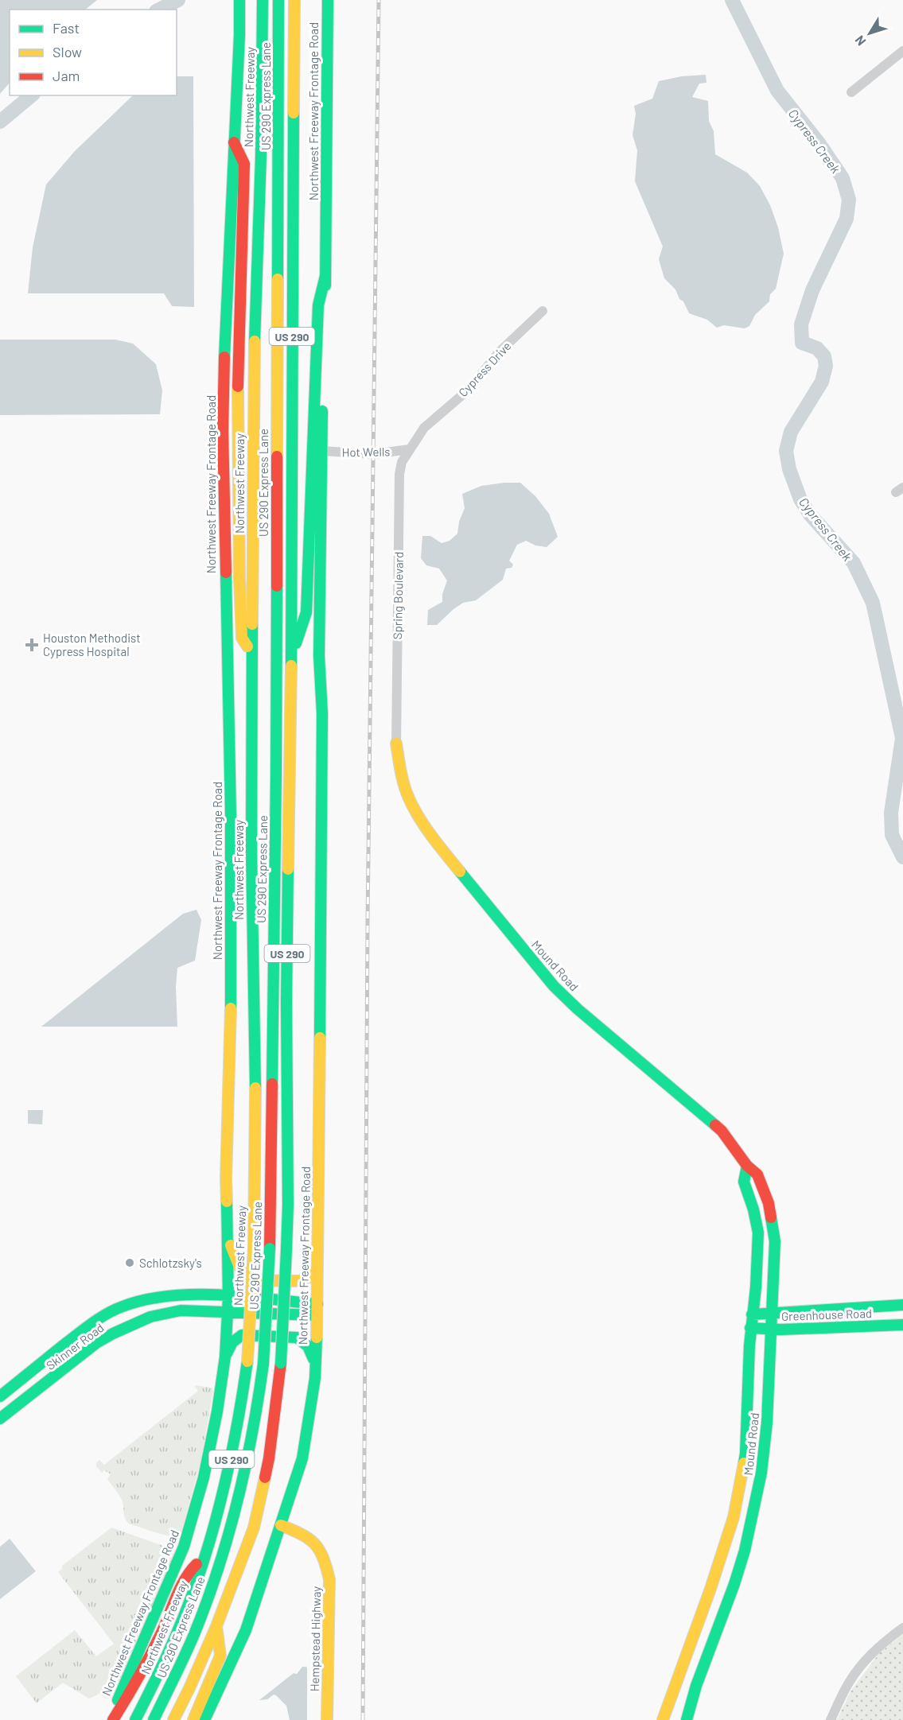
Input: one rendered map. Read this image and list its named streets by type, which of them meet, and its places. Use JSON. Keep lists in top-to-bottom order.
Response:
{
  "streets": {
    "main road": [
      "US 290 Express Lane",
      "Northwest Freeway",
      "Northwest Freeway Frontage Road",
      "US 290",
      "Mound Road",
      "Greenhouse Road",
      "Skinner Road",
      "Hempstead Highway"
    ],
    "street": ["Cypress Drive", "Hot Wells", "Spring Boulevard"]
  },
  "crossings": [
    ["Northwest Freeway Frontage Road", "Hot Wells"],
    ["Northwest Freeway Frontage Road", "Skinner Road"],
    ["Northwest Freeway Frontage Road", "Hempstead Highway"],
    ["Cypress Drive", "Hot Wells"],
    ["Cypress Drive", "Spring Boulevard"],
    ["Hot Wells", "Spring Boulevard"],
    ["Spring Boulevard", "Mound Road"],
    ["Mound Road", "Greenhouse Road"]
  ],
  "water": ["Cypress Creek"],
  "places": {
    "health": ["Houston Methodist Cypress Hospital"],
    "other": ["Schlotzsky's"]
  },
  "legend": ["Fast", "Slow", "Jam"],
  "north": "bottom left"
}
